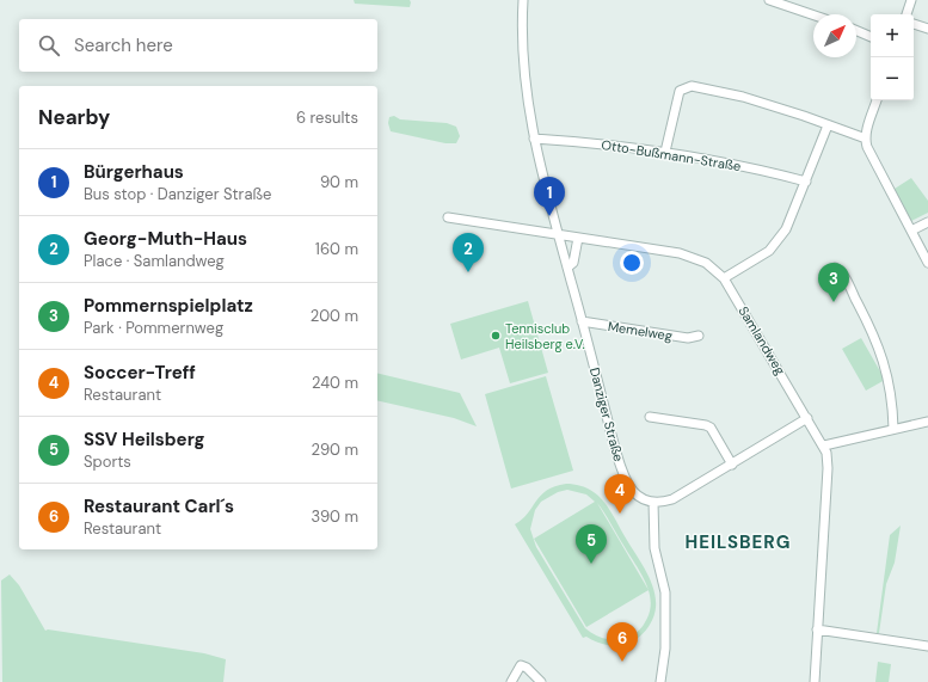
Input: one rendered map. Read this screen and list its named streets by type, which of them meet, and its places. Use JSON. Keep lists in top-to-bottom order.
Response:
{
  "streets": {
    "street": [
      "Otto-Bußmann-Straße",
      "Memelweg",
      "Samlandweg",
      "Danziger Straße"
    ]
  },
  "crossings": [
    ["Otto-Bußmann-Straße", "Danziger Straße"],
    ["Memelweg", "Danziger Straße"],
    ["Samlandweg", "Danziger Straße"]
  ],
  "districts": ["HEILSBERG"],
  "places": ["Tennisclub Heilsberg e.V."],
  "north": "top right",
  "page": {
    "map_buttons": ["+", "−"],
    "search": "Search here",
    "heading": ["Nearby", "6 results"],
    "list": [
      {
        "mark": "1",
        "name": "Bürgerhaus",
        "note": "Bus stop · Danziger Straße",
        "value": "90 m"
      },
      {
        "mark": "2",
        "name": "Georg-Muth-Haus",
        "note": "Place · Samlandweg",
        "value": "160 m"
      },
      {
        "mark": "3",
        "name": "Pommernspielplatz",
        "note": "Park · Pommernweg",
        "value": "200 m"
      },
      {
        "mark": "4",
        "name": "Soccer-Treff",
        "note": "Restaurant",
        "value": "240 m"
      },
      {
        "mark": "5",
        "name": "SSV Heilsberg",
        "note": "Sports",
        "value": "290 m"
      },
      {
        "mark": "6",
        "name": "Restaurant Carl´s",
        "note": "Restaurant",
        "value": "390 m"
      }
    ],
    "pins": [
      "1",
      "2",
      "3",
      "4",
      "5",
      "6"
    ]
  }
}
